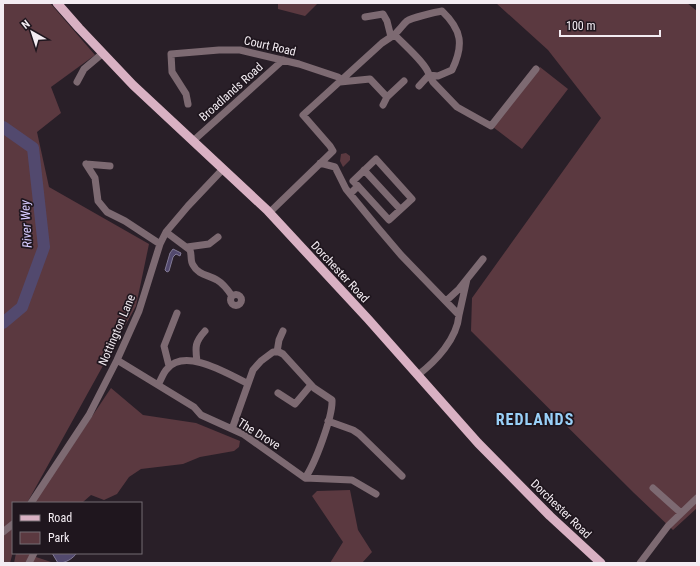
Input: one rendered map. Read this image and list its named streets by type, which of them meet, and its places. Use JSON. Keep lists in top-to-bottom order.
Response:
{
  "streets": {
    "main road": ["Dorchester Road"],
    "street": [
      "Court Road",
      "Broadlands Road",
      "Nottington Lane",
      "The Drove"
    ]
  },
  "crossings": [
    ["Court Road", "Broadlands Road"],
    ["Broadlands Road", "Dorchester Road"],
    ["Dorchester Road", "Nottington Lane"],
    ["Nottington Lane", "The Drove"]
  ],
  "districts": ["REDLANDS"],
  "water": ["River Wey"],
  "legend": ["Road", "Park"],
  "scale_bar": "100 m",
  "north": "top left"
}
